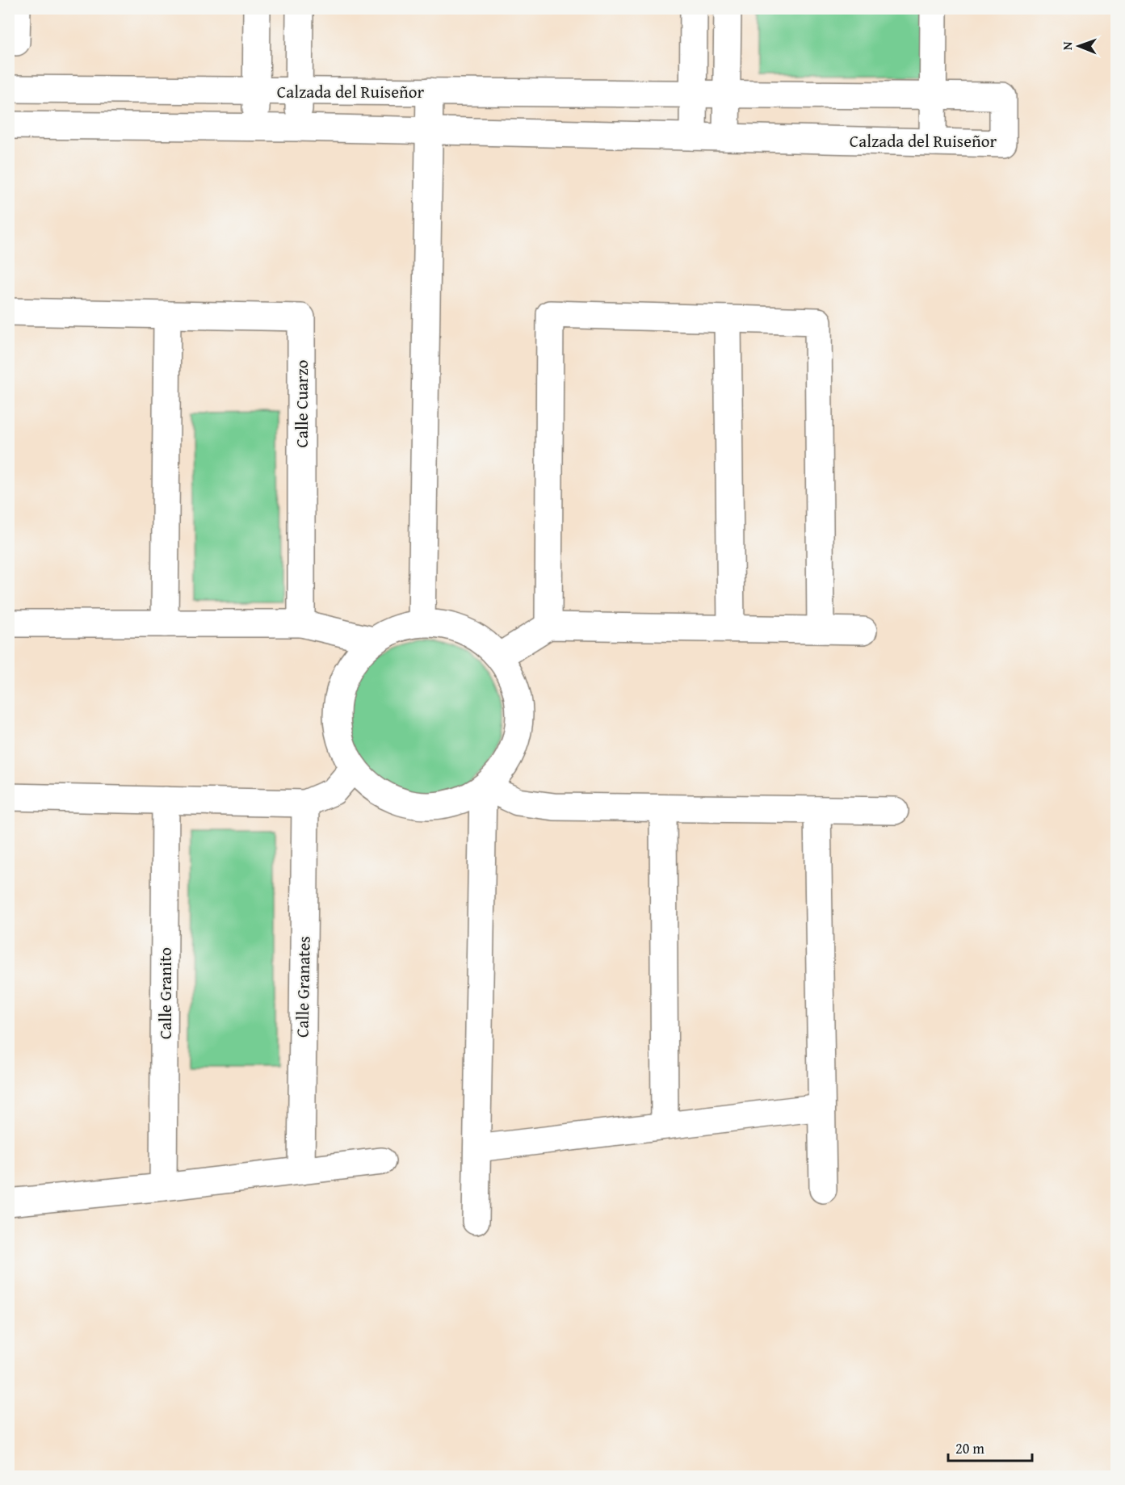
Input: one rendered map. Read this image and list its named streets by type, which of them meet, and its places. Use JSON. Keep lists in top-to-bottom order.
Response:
{
  "streets": {
    "street": [
      "Calzada del Ruiseñor",
      "Calle Cuarzo",
      "Calle Granates",
      "Calle Granito"
    ]
  },
  "scale_bar": "20 m",
  "north": "left"
}
